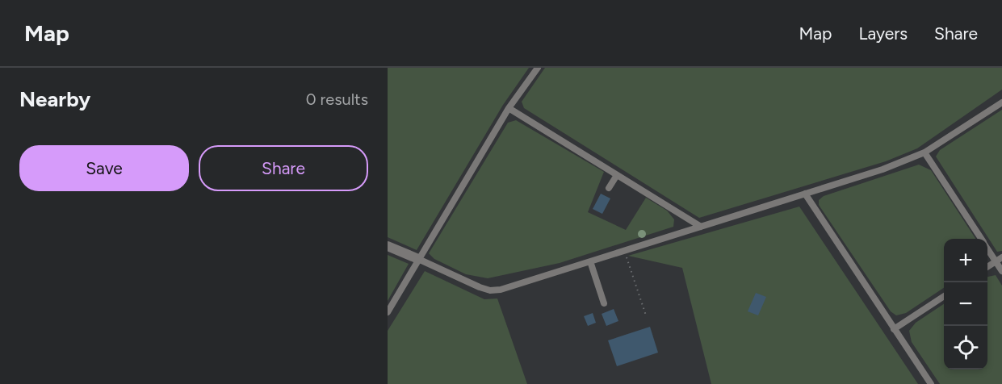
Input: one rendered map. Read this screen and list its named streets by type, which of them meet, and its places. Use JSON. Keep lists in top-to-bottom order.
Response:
{
  "page": {
    "header": "Map",
    "nav": ["Map", "Layers", "Share"],
    "heading": ["Nearby", "0 results"],
    "buttons": ["Save", "Share"],
    "map_buttons": ["+", "−"]
  }
}
